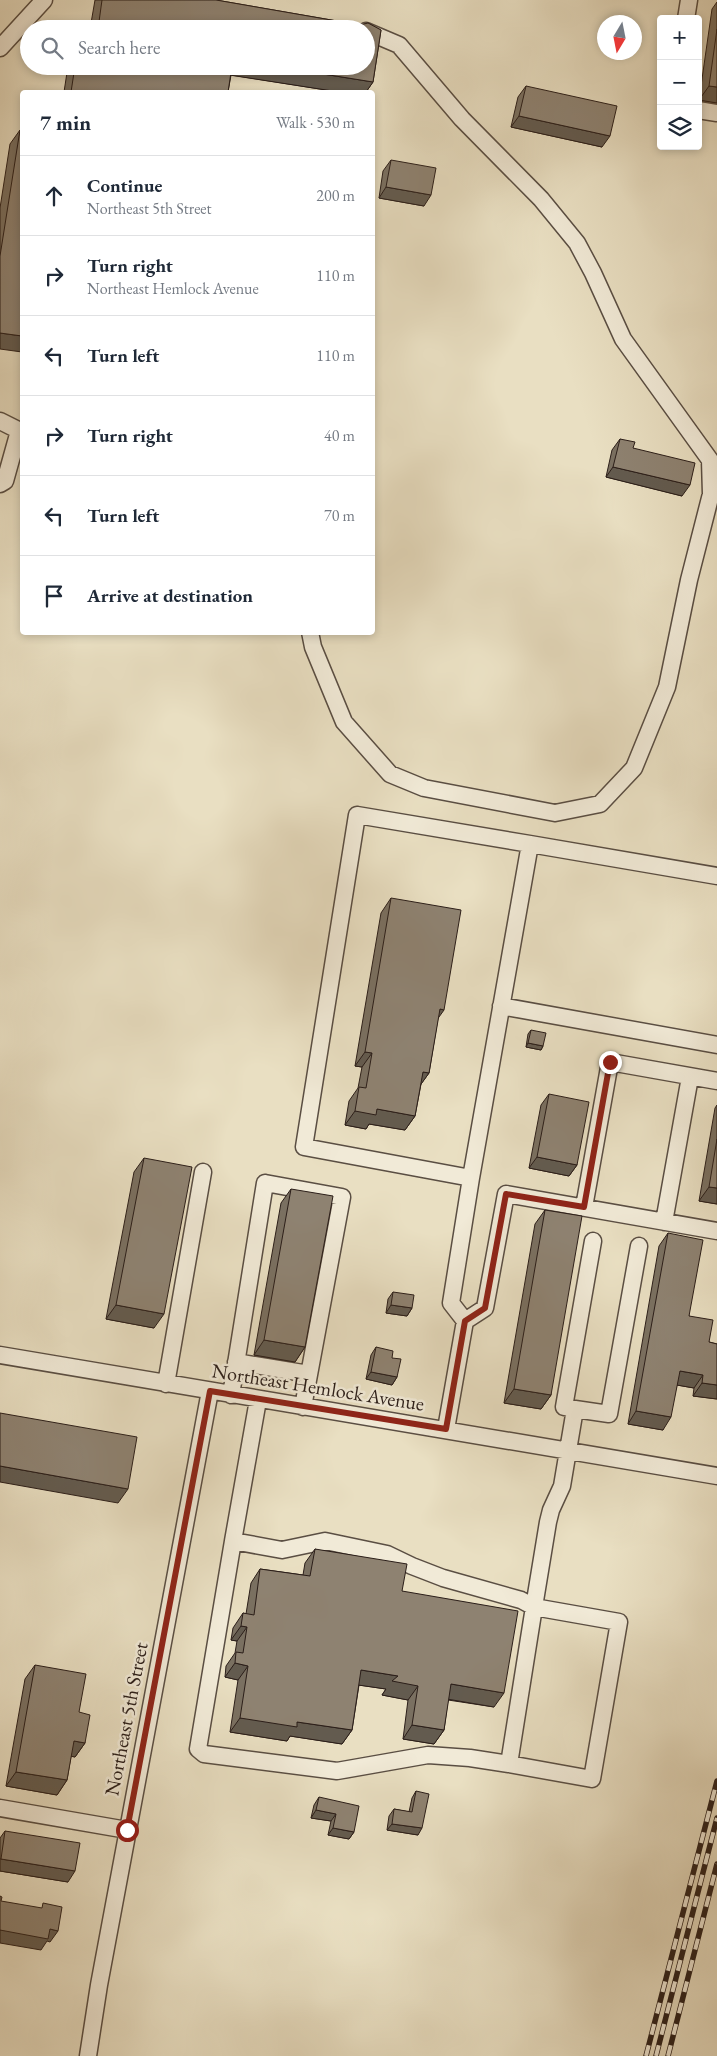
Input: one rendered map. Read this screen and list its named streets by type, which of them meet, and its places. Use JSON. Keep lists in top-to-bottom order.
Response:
{
  "streets": {
    "street": ["Northeast Hemlock Avenue", "Northeast 5th Street"]
  },
  "crossings": [
    ["Northeast Hemlock Avenue", "Northeast 5th Street"]
  ],
  "north": "bottom",
  "page": {
    "map_buttons": ["+", "−"],
    "search": "Search here",
    "heading": ["7 min", "Walk · 530 m"],
    "list": [
      ["Continue", "Northeast 5th Street", "200 m"],
      ["Turn right", "Northeast Hemlock Avenue", "110 m"],
      ["Turn left", "110 m"],
      ["Turn right", "40 m"],
      ["Turn left", "70 m"],
      "Arrive at destination"
    ]
  }
}
